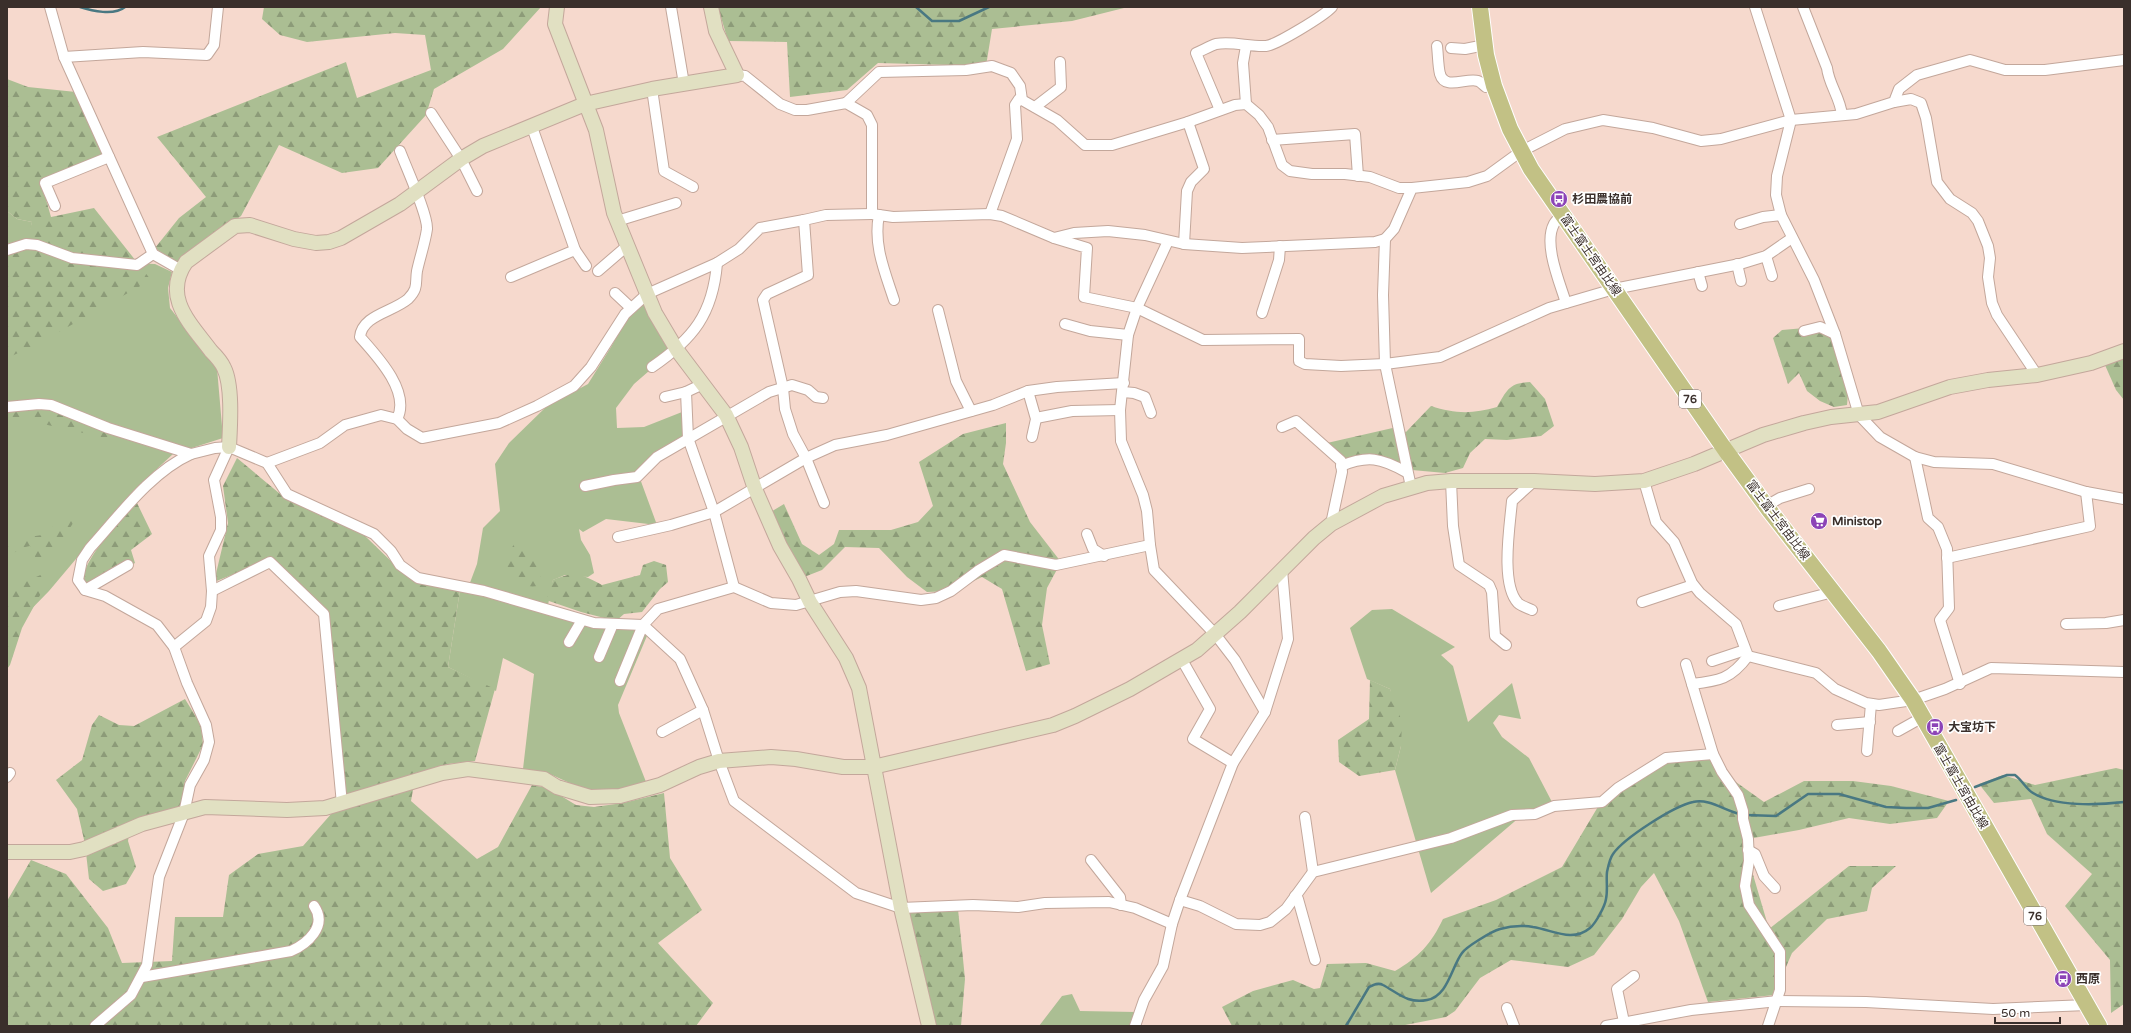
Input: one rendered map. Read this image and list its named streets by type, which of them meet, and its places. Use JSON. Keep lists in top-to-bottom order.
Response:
{
  "streets": {
    "main road": ["富士富士宮由比線", "76"]
  },
  "places": {
    "bus stop": ["杉田農協前", "大宝坊下", "西原"],
    "supermarket": ["Ministop"]
  },
  "scale_bar": "50 m"
}
